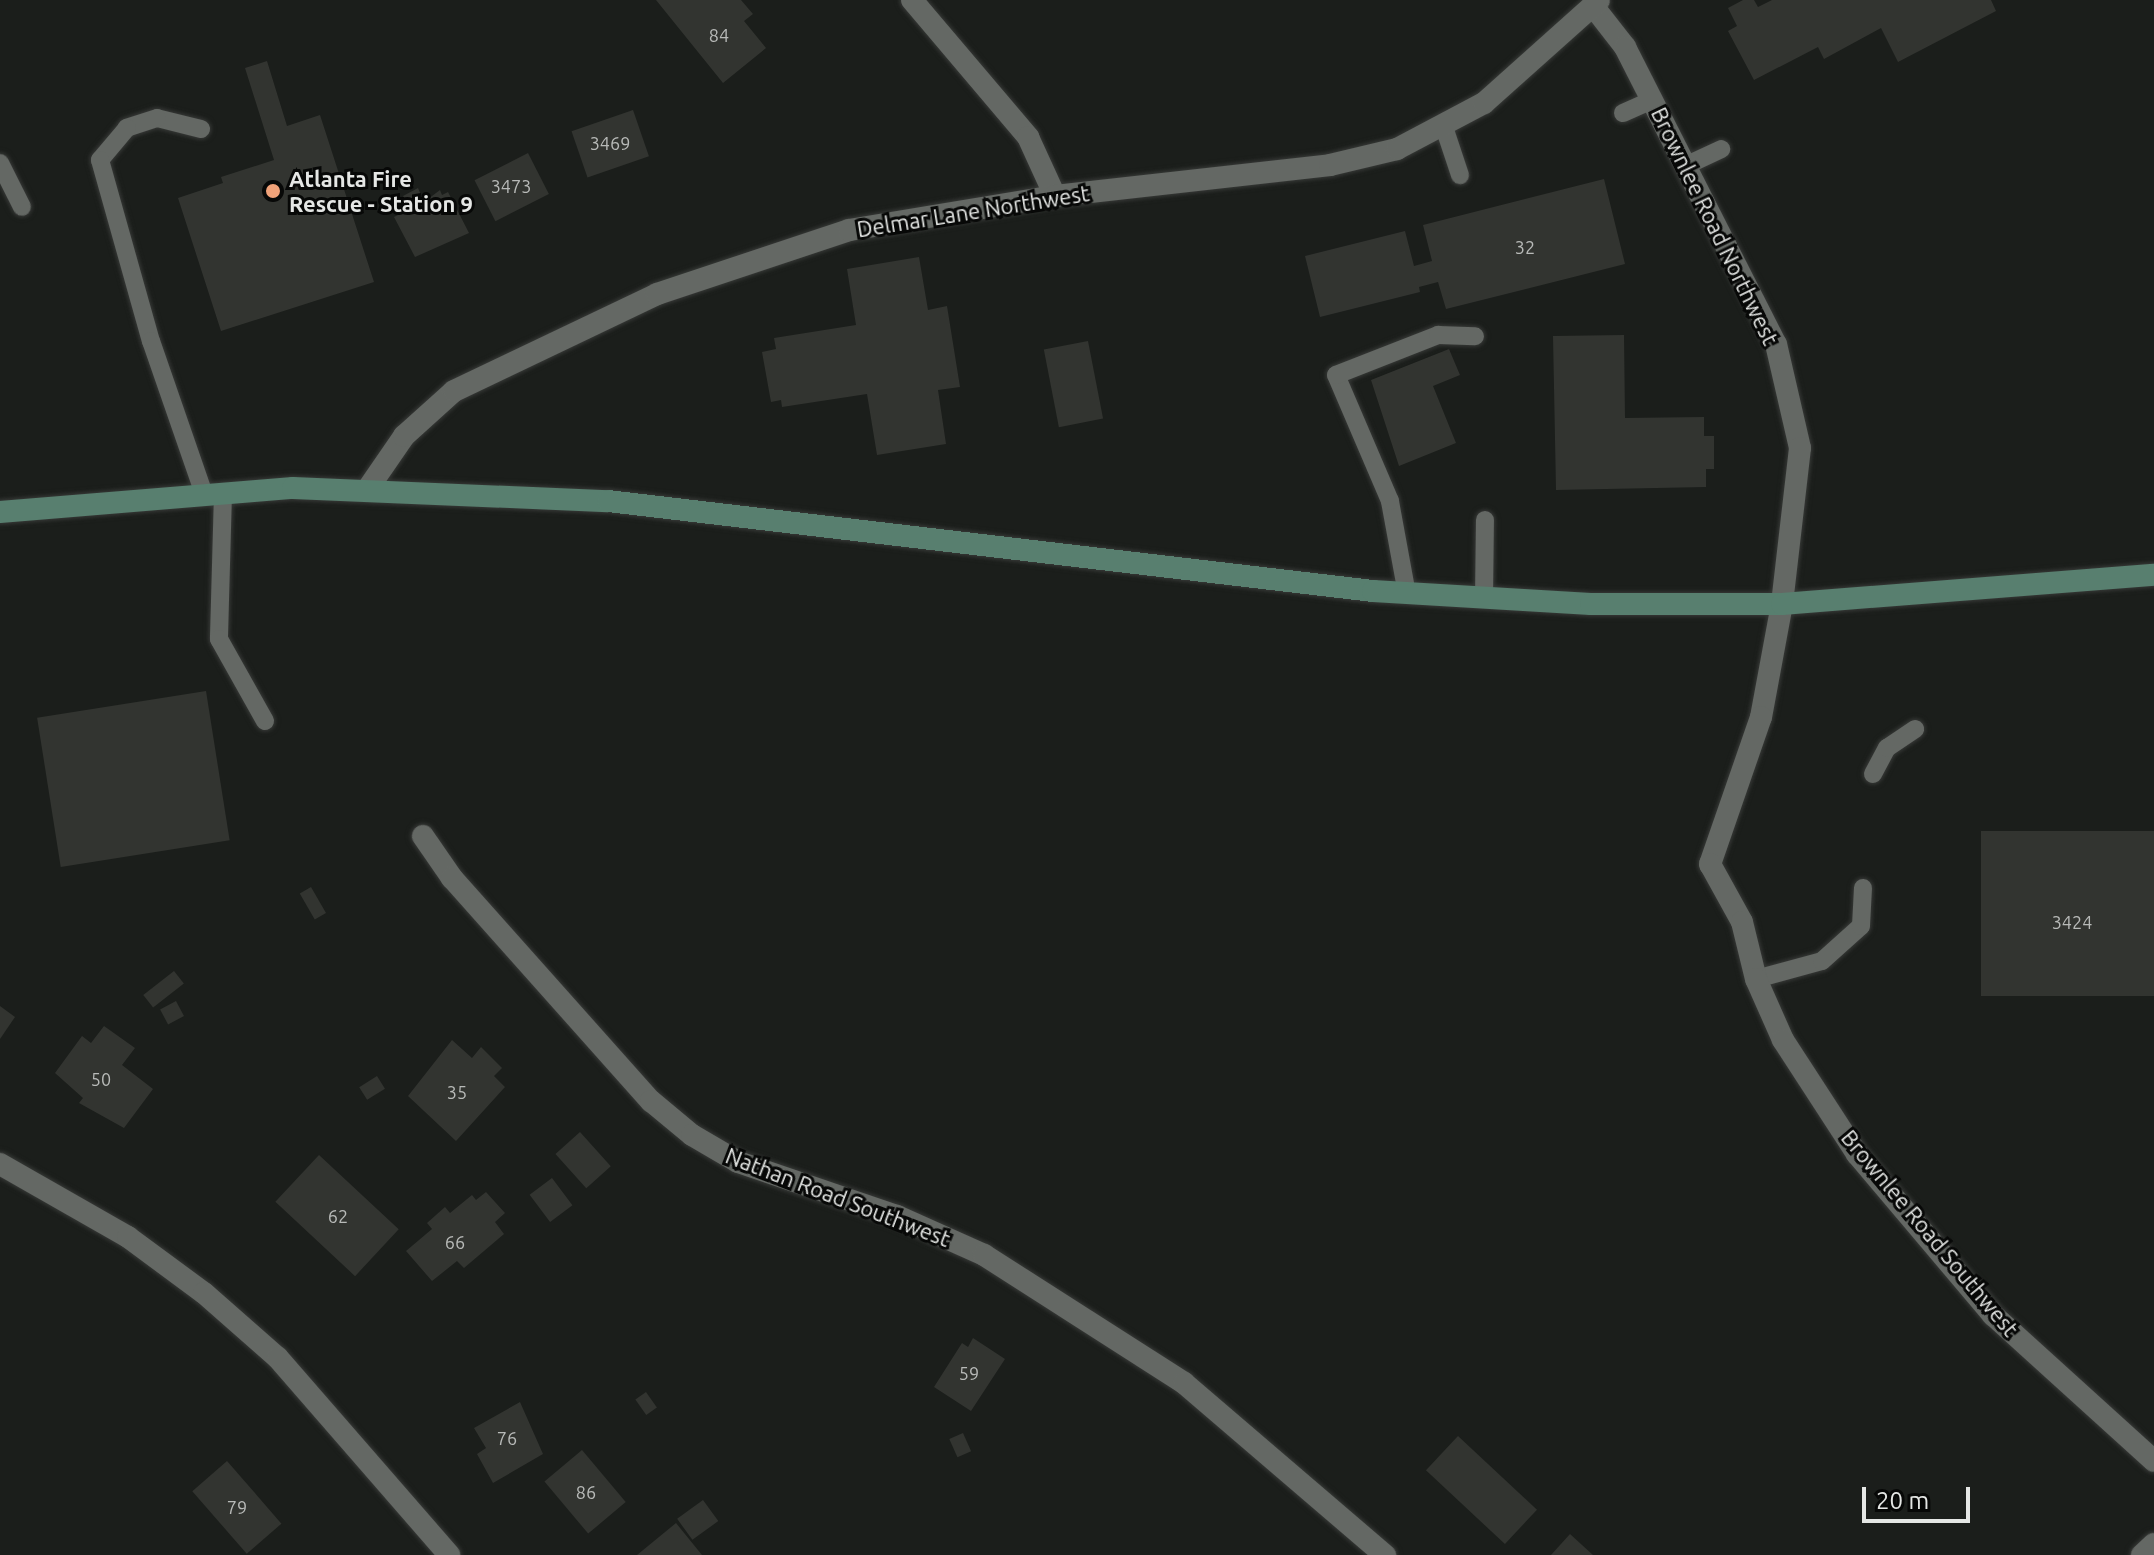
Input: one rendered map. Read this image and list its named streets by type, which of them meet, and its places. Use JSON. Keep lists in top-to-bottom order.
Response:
{
  "streets": {
    "street": [
      "Delmar Lane Northwest",
      "Brownlee Road Northwest",
      "Nathan Road Southwest",
      "Brownlee Road Southwest"
    ]
  },
  "crossings": [
    ["Delmar Lane Northwest", "Brownlee Road Northwest"],
    ["Brownlee Road Northwest", "Brownlee Road Southwest"]
  ],
  "places": ["Atlanta Fire Rescue - Station 9"],
  "house_numbers": [
    "84",
    "3469",
    "3473",
    "32",
    "3424",
    "50",
    "35",
    "62",
    "66",
    "59",
    "76",
    "86",
    "79"
  ],
  "scale_bar": "20 m"
}
